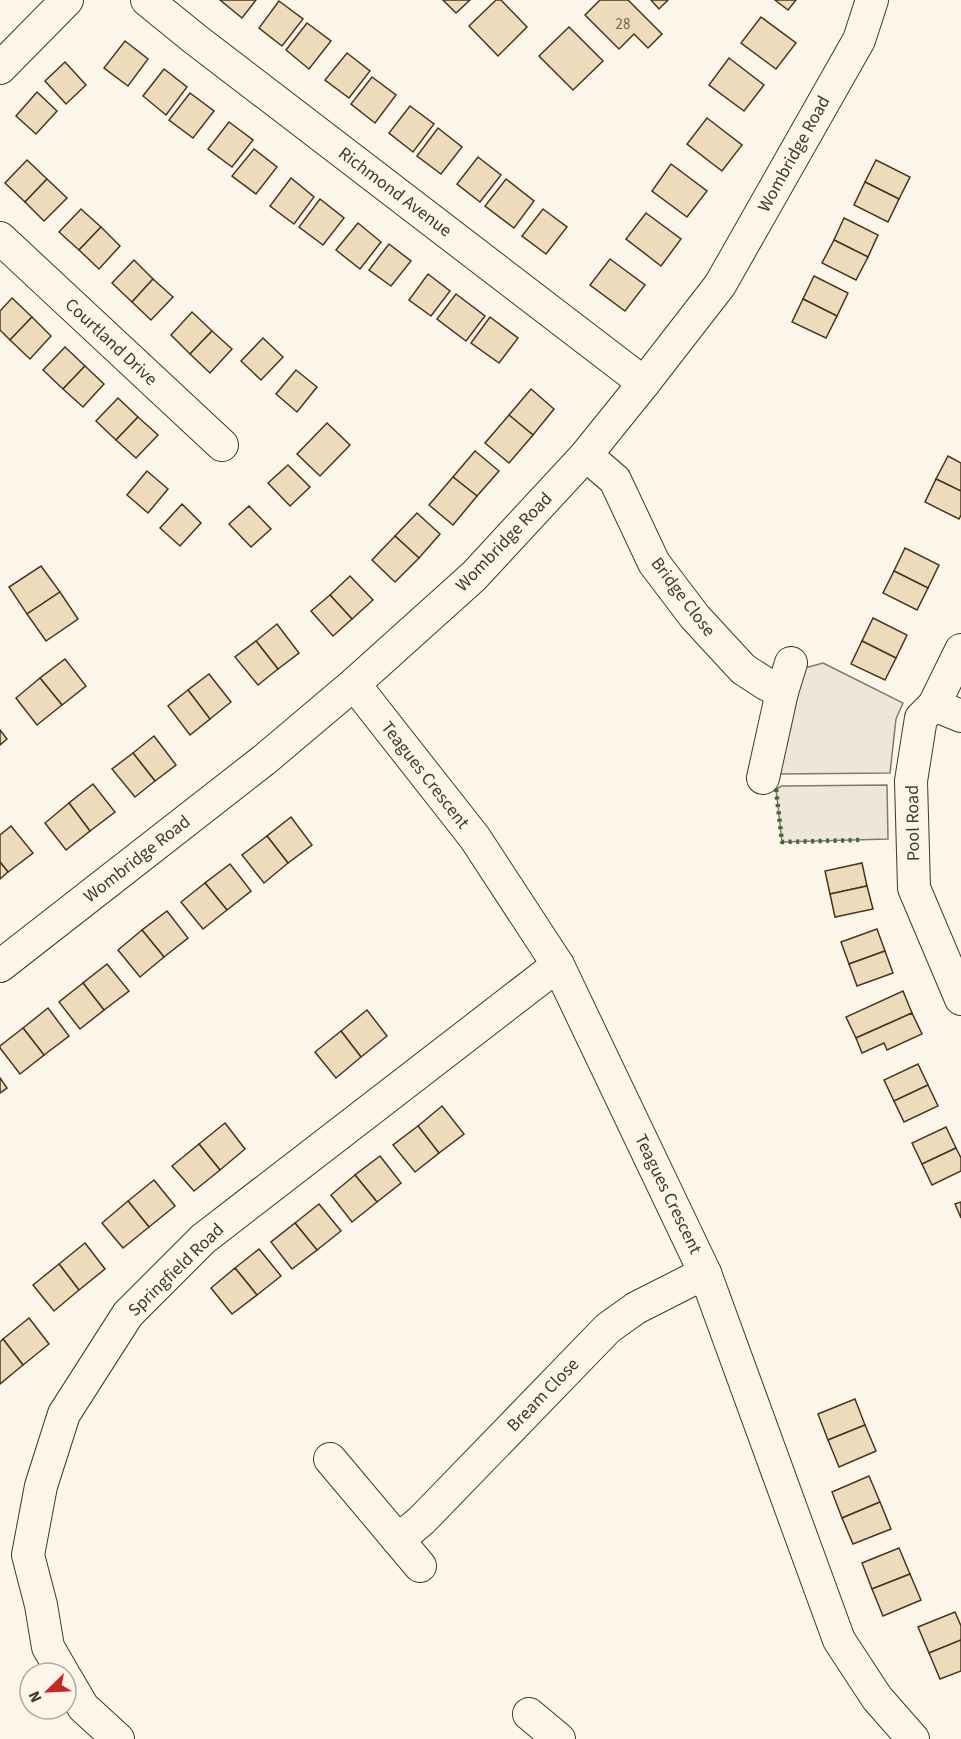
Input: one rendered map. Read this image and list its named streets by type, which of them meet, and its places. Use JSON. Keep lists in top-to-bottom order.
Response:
{
  "streets": {
    "street": [
      "Wombridge Road",
      "Richmond Avenue",
      "Courtland Drive",
      "Bridge Close",
      "Teagues Crescent",
      "Pool Road",
      "Springfield Road",
      "Bream Close"
    ]
  },
  "crossings": [
    ["Wombridge Road", "Richmond Avenue"],
    ["Wombridge Road", "Bridge Close"],
    ["Wombridge Road", "Teagues Crescent"],
    ["Teagues Crescent", "Springfield Road"],
    ["Teagues Crescent", "Bream Close"]
  ],
  "house_numbers": ["28"],
  "north": "bottom left"
}
